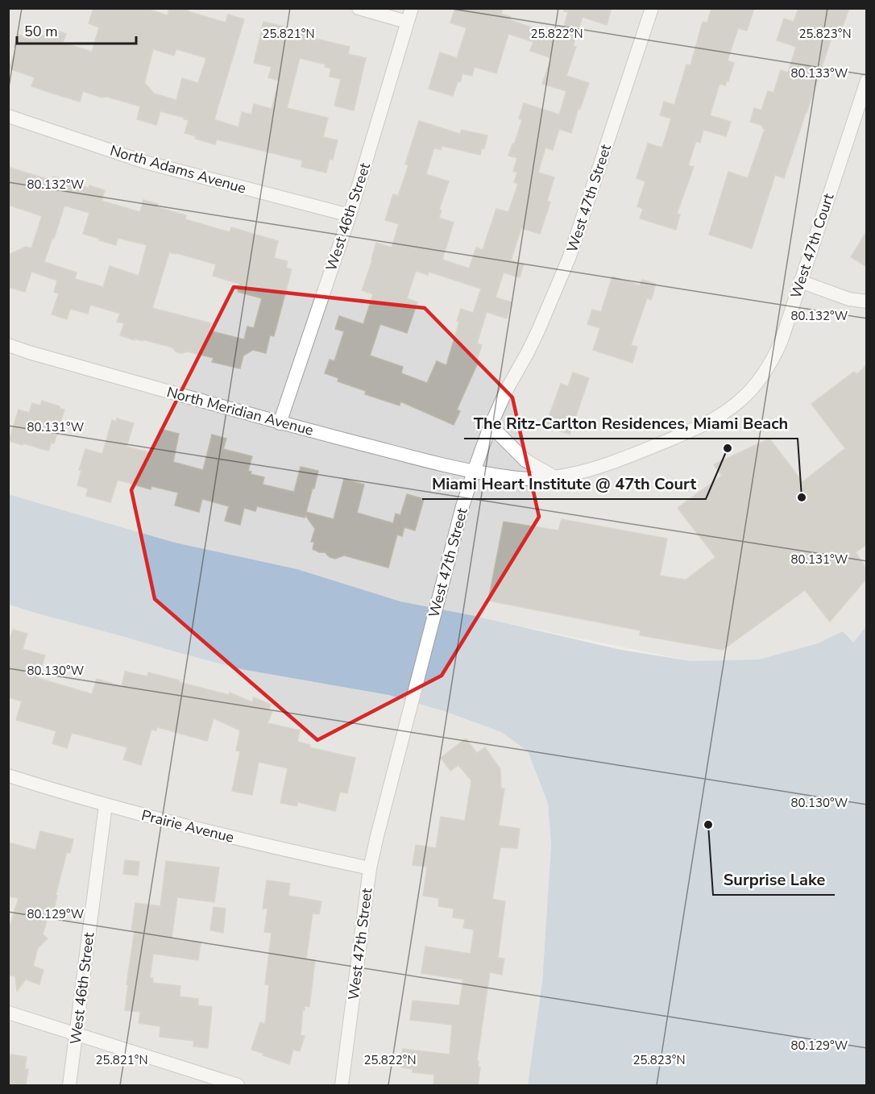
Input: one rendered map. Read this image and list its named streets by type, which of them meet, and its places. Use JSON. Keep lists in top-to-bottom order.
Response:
{
  "streets": {
    "street": [
      "North Adams Avenue",
      "West 47th Street",
      "West 46th Street",
      "West 47th Court",
      "North Meridian Avenue",
      "Prairie Avenue"
    ]
  },
  "crossings": [
    ["North Adams Avenue", "West 46th Street"],
    ["West 47th Street", "North Meridian Avenue"],
    ["West 47th Street", "Prairie Avenue"],
    ["West 46th Street", "North Meridian Avenue"],
    ["West 46th Street", "Prairie Avenue"],
    ["West 47th Court", "North Meridian Avenue"]
  ],
  "places": ["Miami Heart Institute @ 47th Court", "The Ritz-Carlton Residences, Miami Beach", "Surprise Lake"],
  "scale_bar": "50 m",
  "coordinates": [
    "25.821°N",
    "25.822°N",
    "25.823°N",
    "80.133°W",
    "80.132°W",
    "80.131°W",
    "80.130°W",
    "80.129°W"
  ]
}
